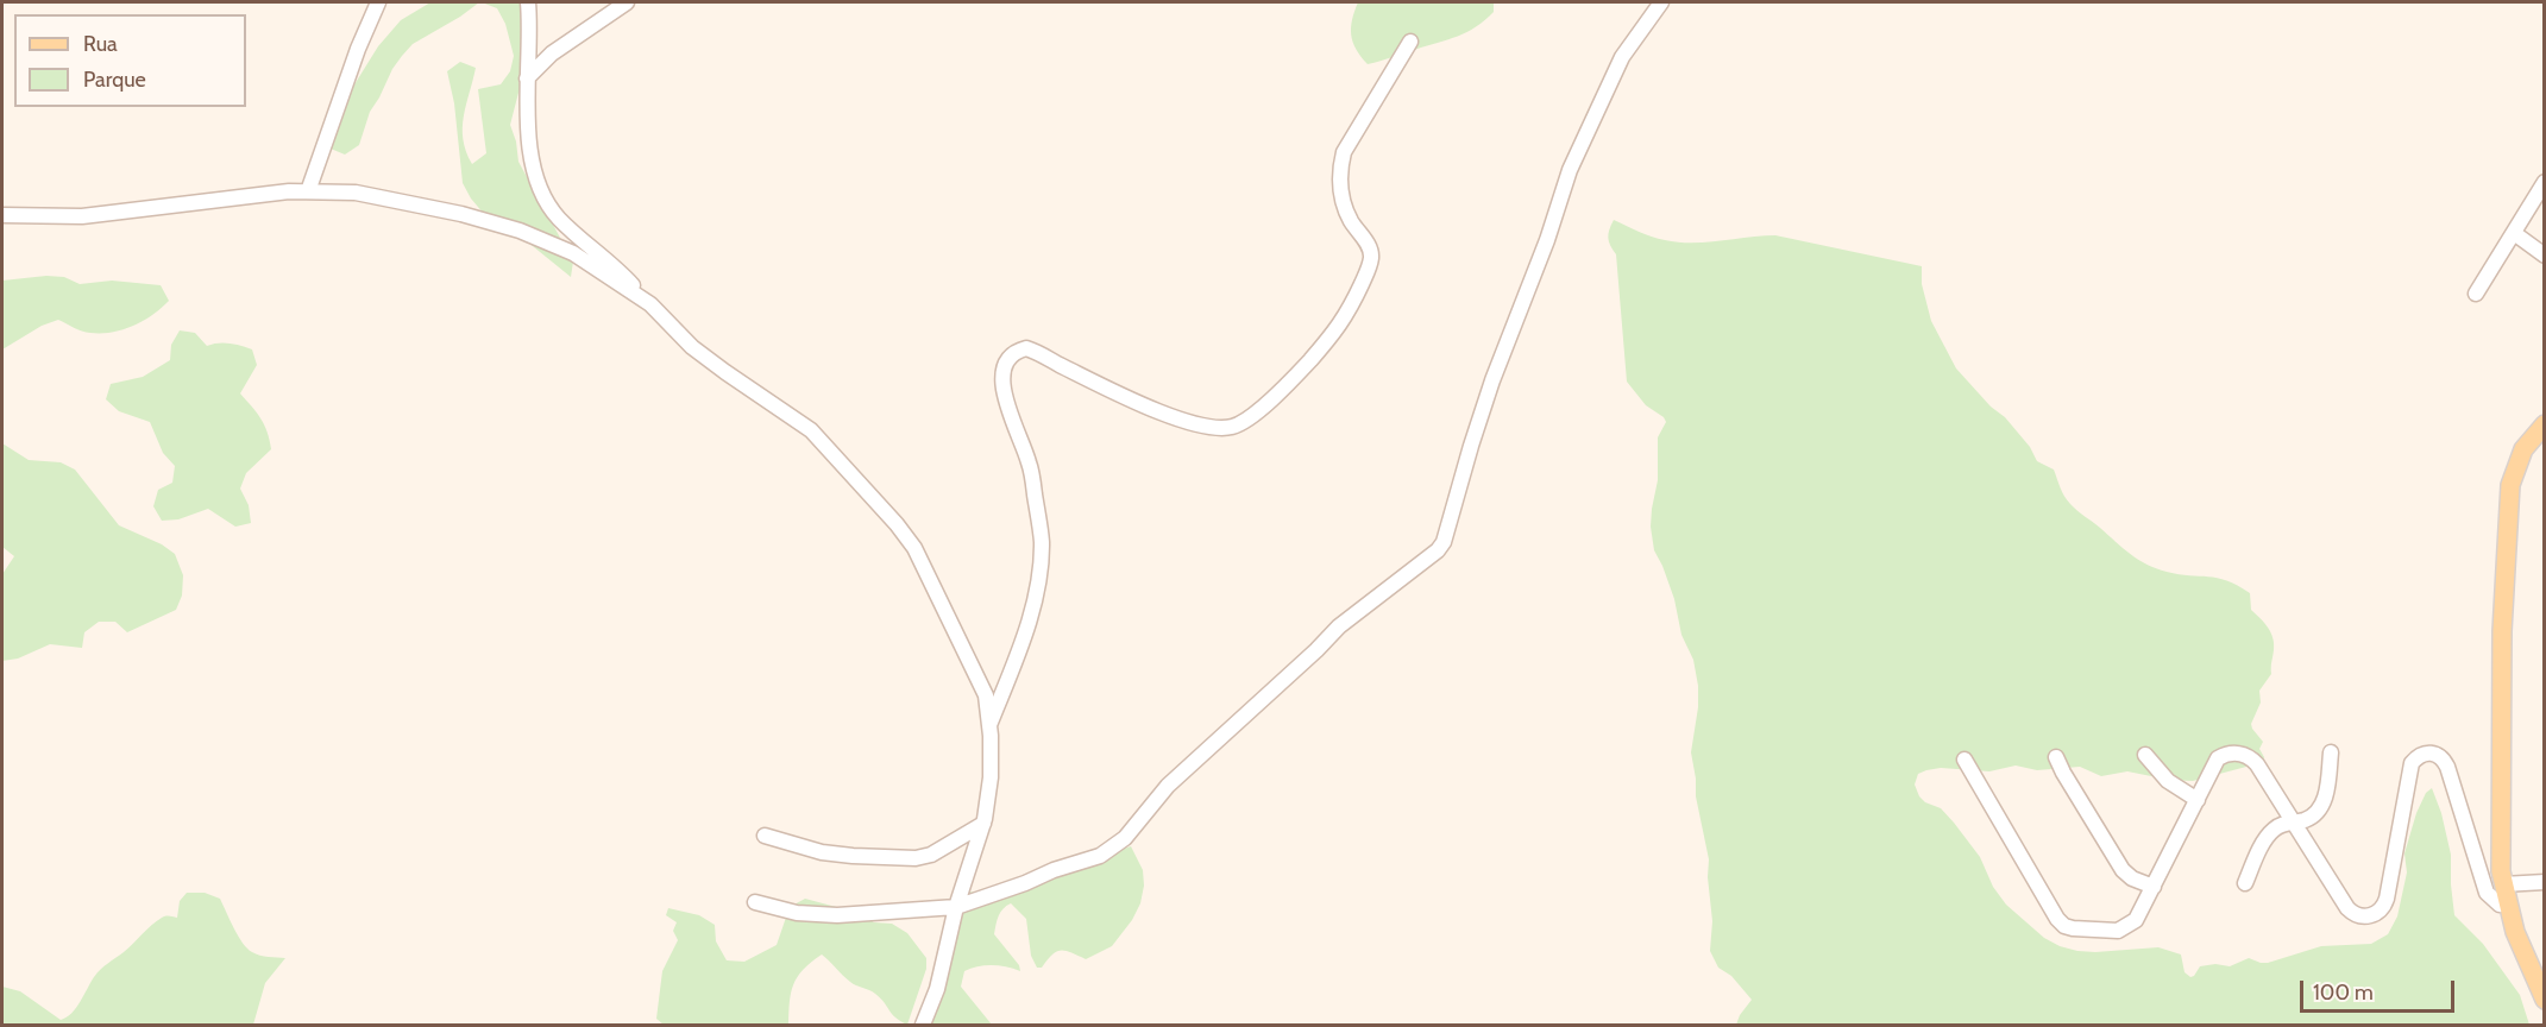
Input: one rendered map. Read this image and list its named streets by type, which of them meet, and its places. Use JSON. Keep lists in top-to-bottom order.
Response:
{
  "legend": ["Rua", "Parque"],
  "scale_bar": "100 m"
}
